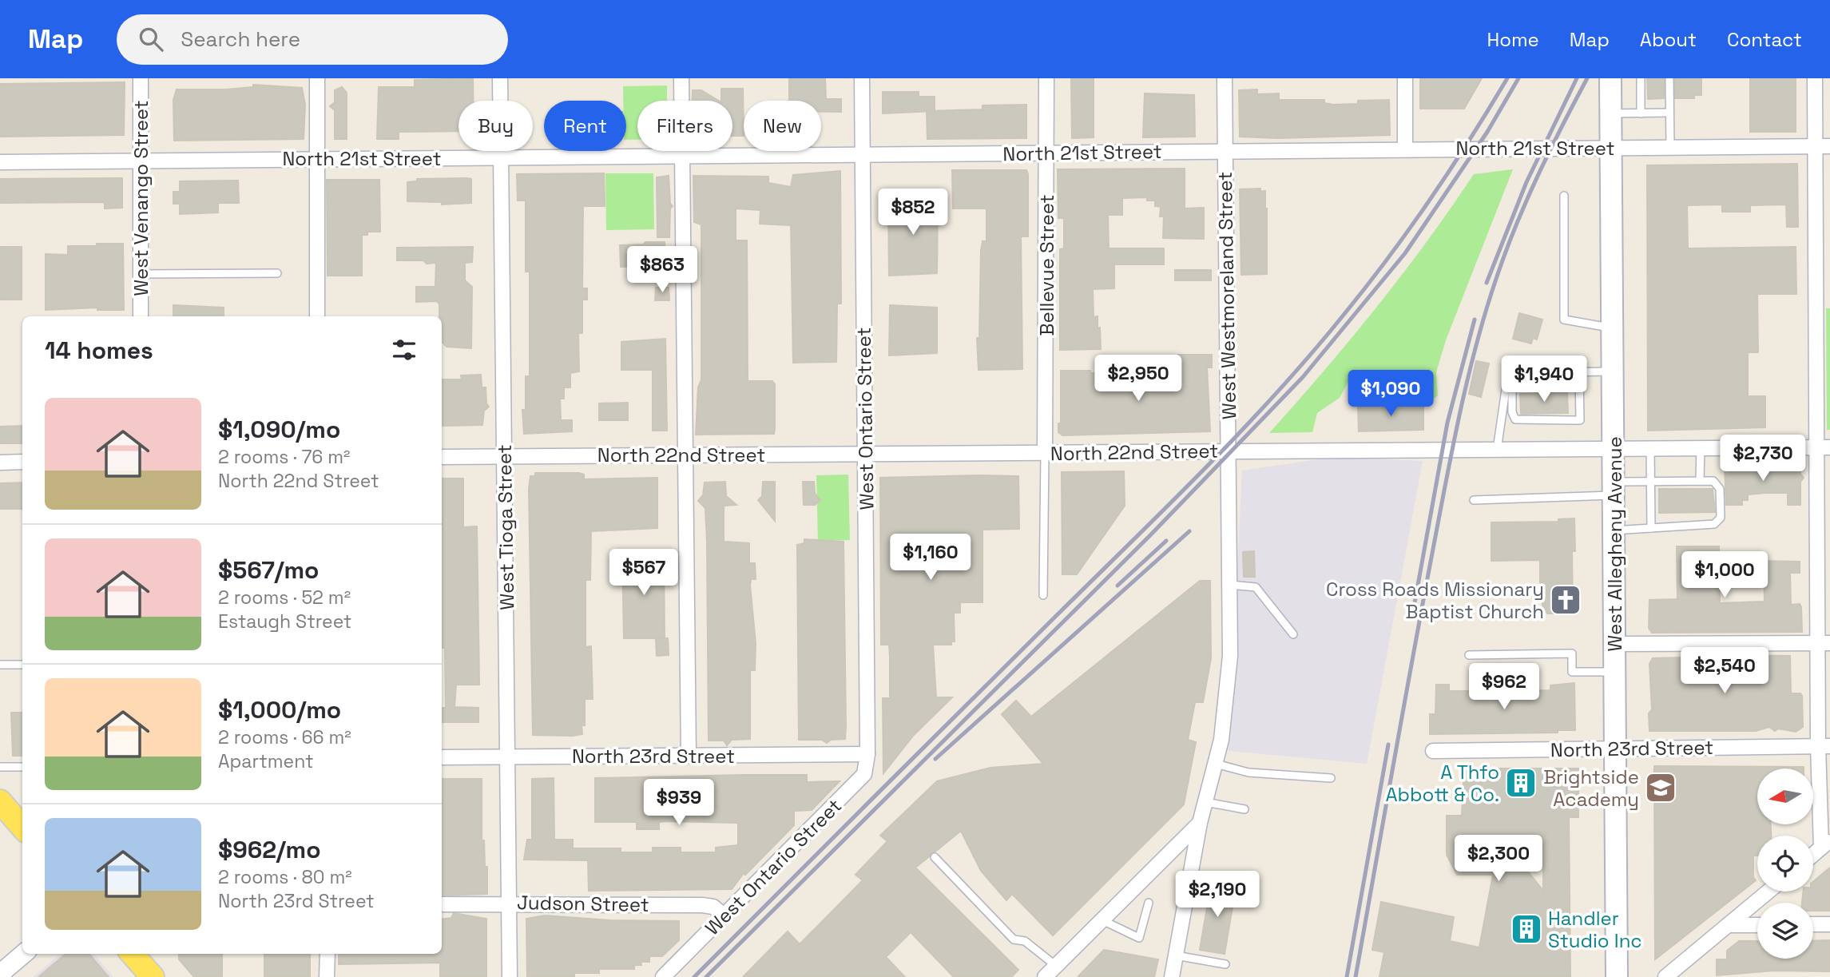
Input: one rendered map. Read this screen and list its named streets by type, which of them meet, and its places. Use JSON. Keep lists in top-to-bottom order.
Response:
{
  "streets": {
    "main road": ["West Allegheny Avenue"],
    "street": [
      "North 21st Street",
      "West Venango Street",
      "Bellevue Street",
      "West Westmoreland Street",
      "West Ontario Street",
      "North 22nd Street",
      "West Tioga Street",
      "North 23rd Street",
      "Judson Street"
    ]
  },
  "crossings": [
    ["North 21st Street", "West Venango Street"],
    ["North 21st Street", "Bellevue Street"],
    ["North 21st Street", "West Westmoreland Street"],
    ["North 21st Street", "West Ontario Street"],
    ["North 21st Street", "West Tioga Street"],
    ["North 21st Street", "West Allegheny Avenue"],
    ["Bellevue Street", "North 22nd Street"],
    ["West Westmoreland Street", "North 22nd Street"],
    ["West Ontario Street", "North 22nd Street"],
    ["West Ontario Street", "North 23rd Street"],
    ["West Ontario Street", "Judson Street"],
    ["North 22nd Street", "West Tioga Street"],
    ["North 22nd Street", "West Allegheny Avenue"],
    ["West Tioga Street", "North 23rd Street"],
    ["West Tioga Street", "Judson Street"],
    ["West Allegheny Avenue", "North 23rd Street"]
  ],
  "places": {
    "church": ["Cross Roads Missionary Baptist Church"],
    "building": ["A Thfo Abbott & Co.", "Handler Studio Inc"],
    "school or university": ["Brightside Academy"]
  },
  "north": "left",
  "page": {
    "header": "Map",
    "search": "Search here",
    "nav": [
      "Home",
      "Map",
      "About",
      "Contact"
    ],
    "chip": [
      "Buy",
      "Rent",
      "Filters",
      "New"
    ],
    "price": [
      "$852",
      "$863",
      "$2,950",
      "$1,940",
      "$1,090",
      "$2,730",
      "$1,160",
      "$567",
      "$1,000",
      "$2,540",
      "$962",
      "$939",
      "$2,300",
      "$2,190"
    ],
    "heading": "14 homes",
    "list": [
      {
        "name": "$1,090/mo",
        "note": "2 rooms · 76 m² · North 22nd Street"
      },
      {
        "name": "$567/mo",
        "note": "2 rooms · 52 m² · Estaugh Street"
      },
      {
        "name": "$1,000/mo",
        "note": "2 rooms · 66 m² · Apartment"
      },
      {
        "name": "$962/mo",
        "note": "2 rooms · 80 m² · North 23rd Street"
      }
    ]
  }
}
